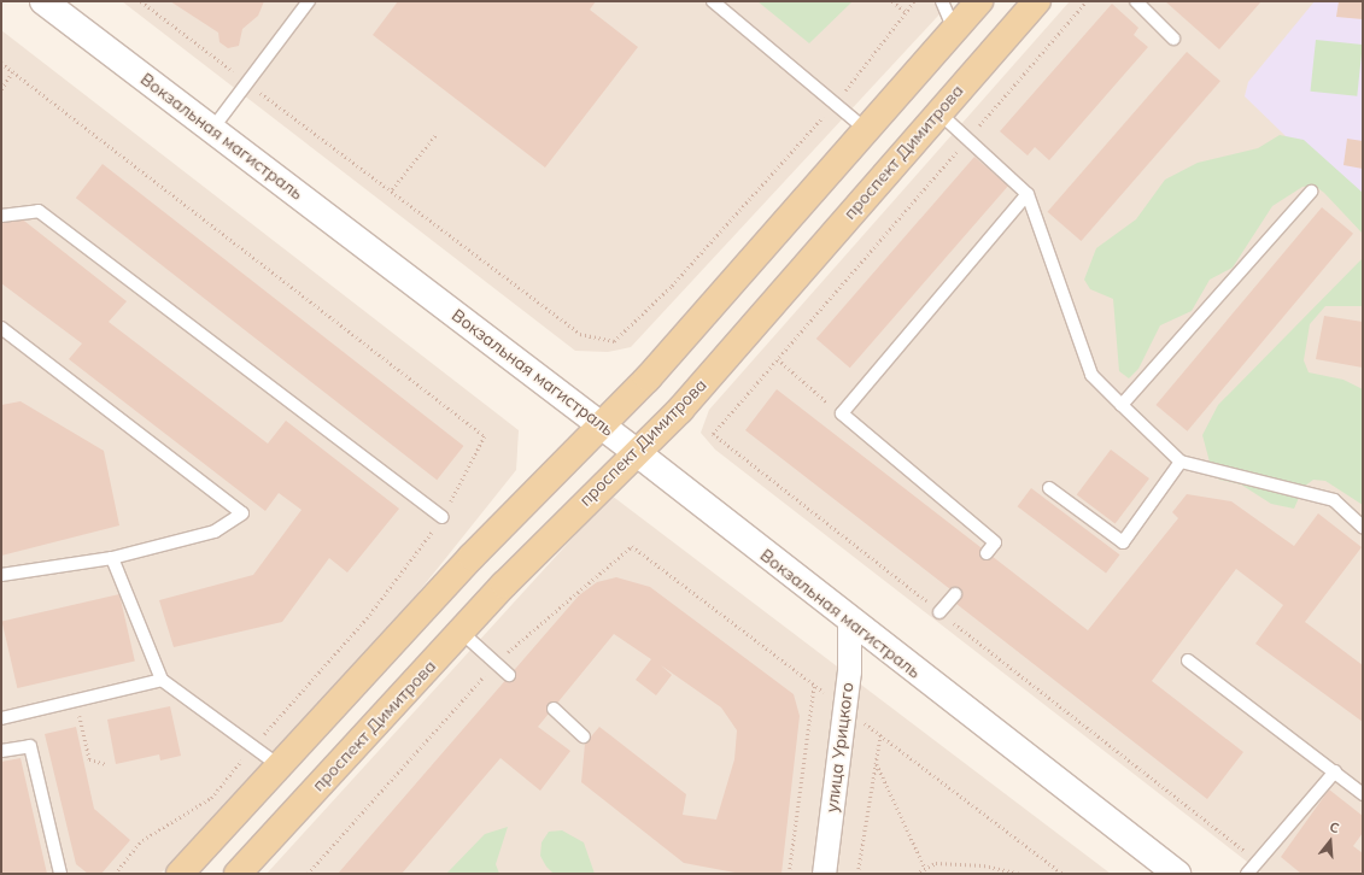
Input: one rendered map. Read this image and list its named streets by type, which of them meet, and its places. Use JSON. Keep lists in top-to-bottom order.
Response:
{
  "streets": {
    "main road": ["Вокзальная магистраль", "проспект Димитрова"],
    "street": ["улица Урицкого"]
  },
  "crossings": [
    ["Вокзальная магистраль", "проспект Димитрова"],
    ["Вокзальная магистраль", "улица Урицкого"]
  ],
  "north": "top"
}
